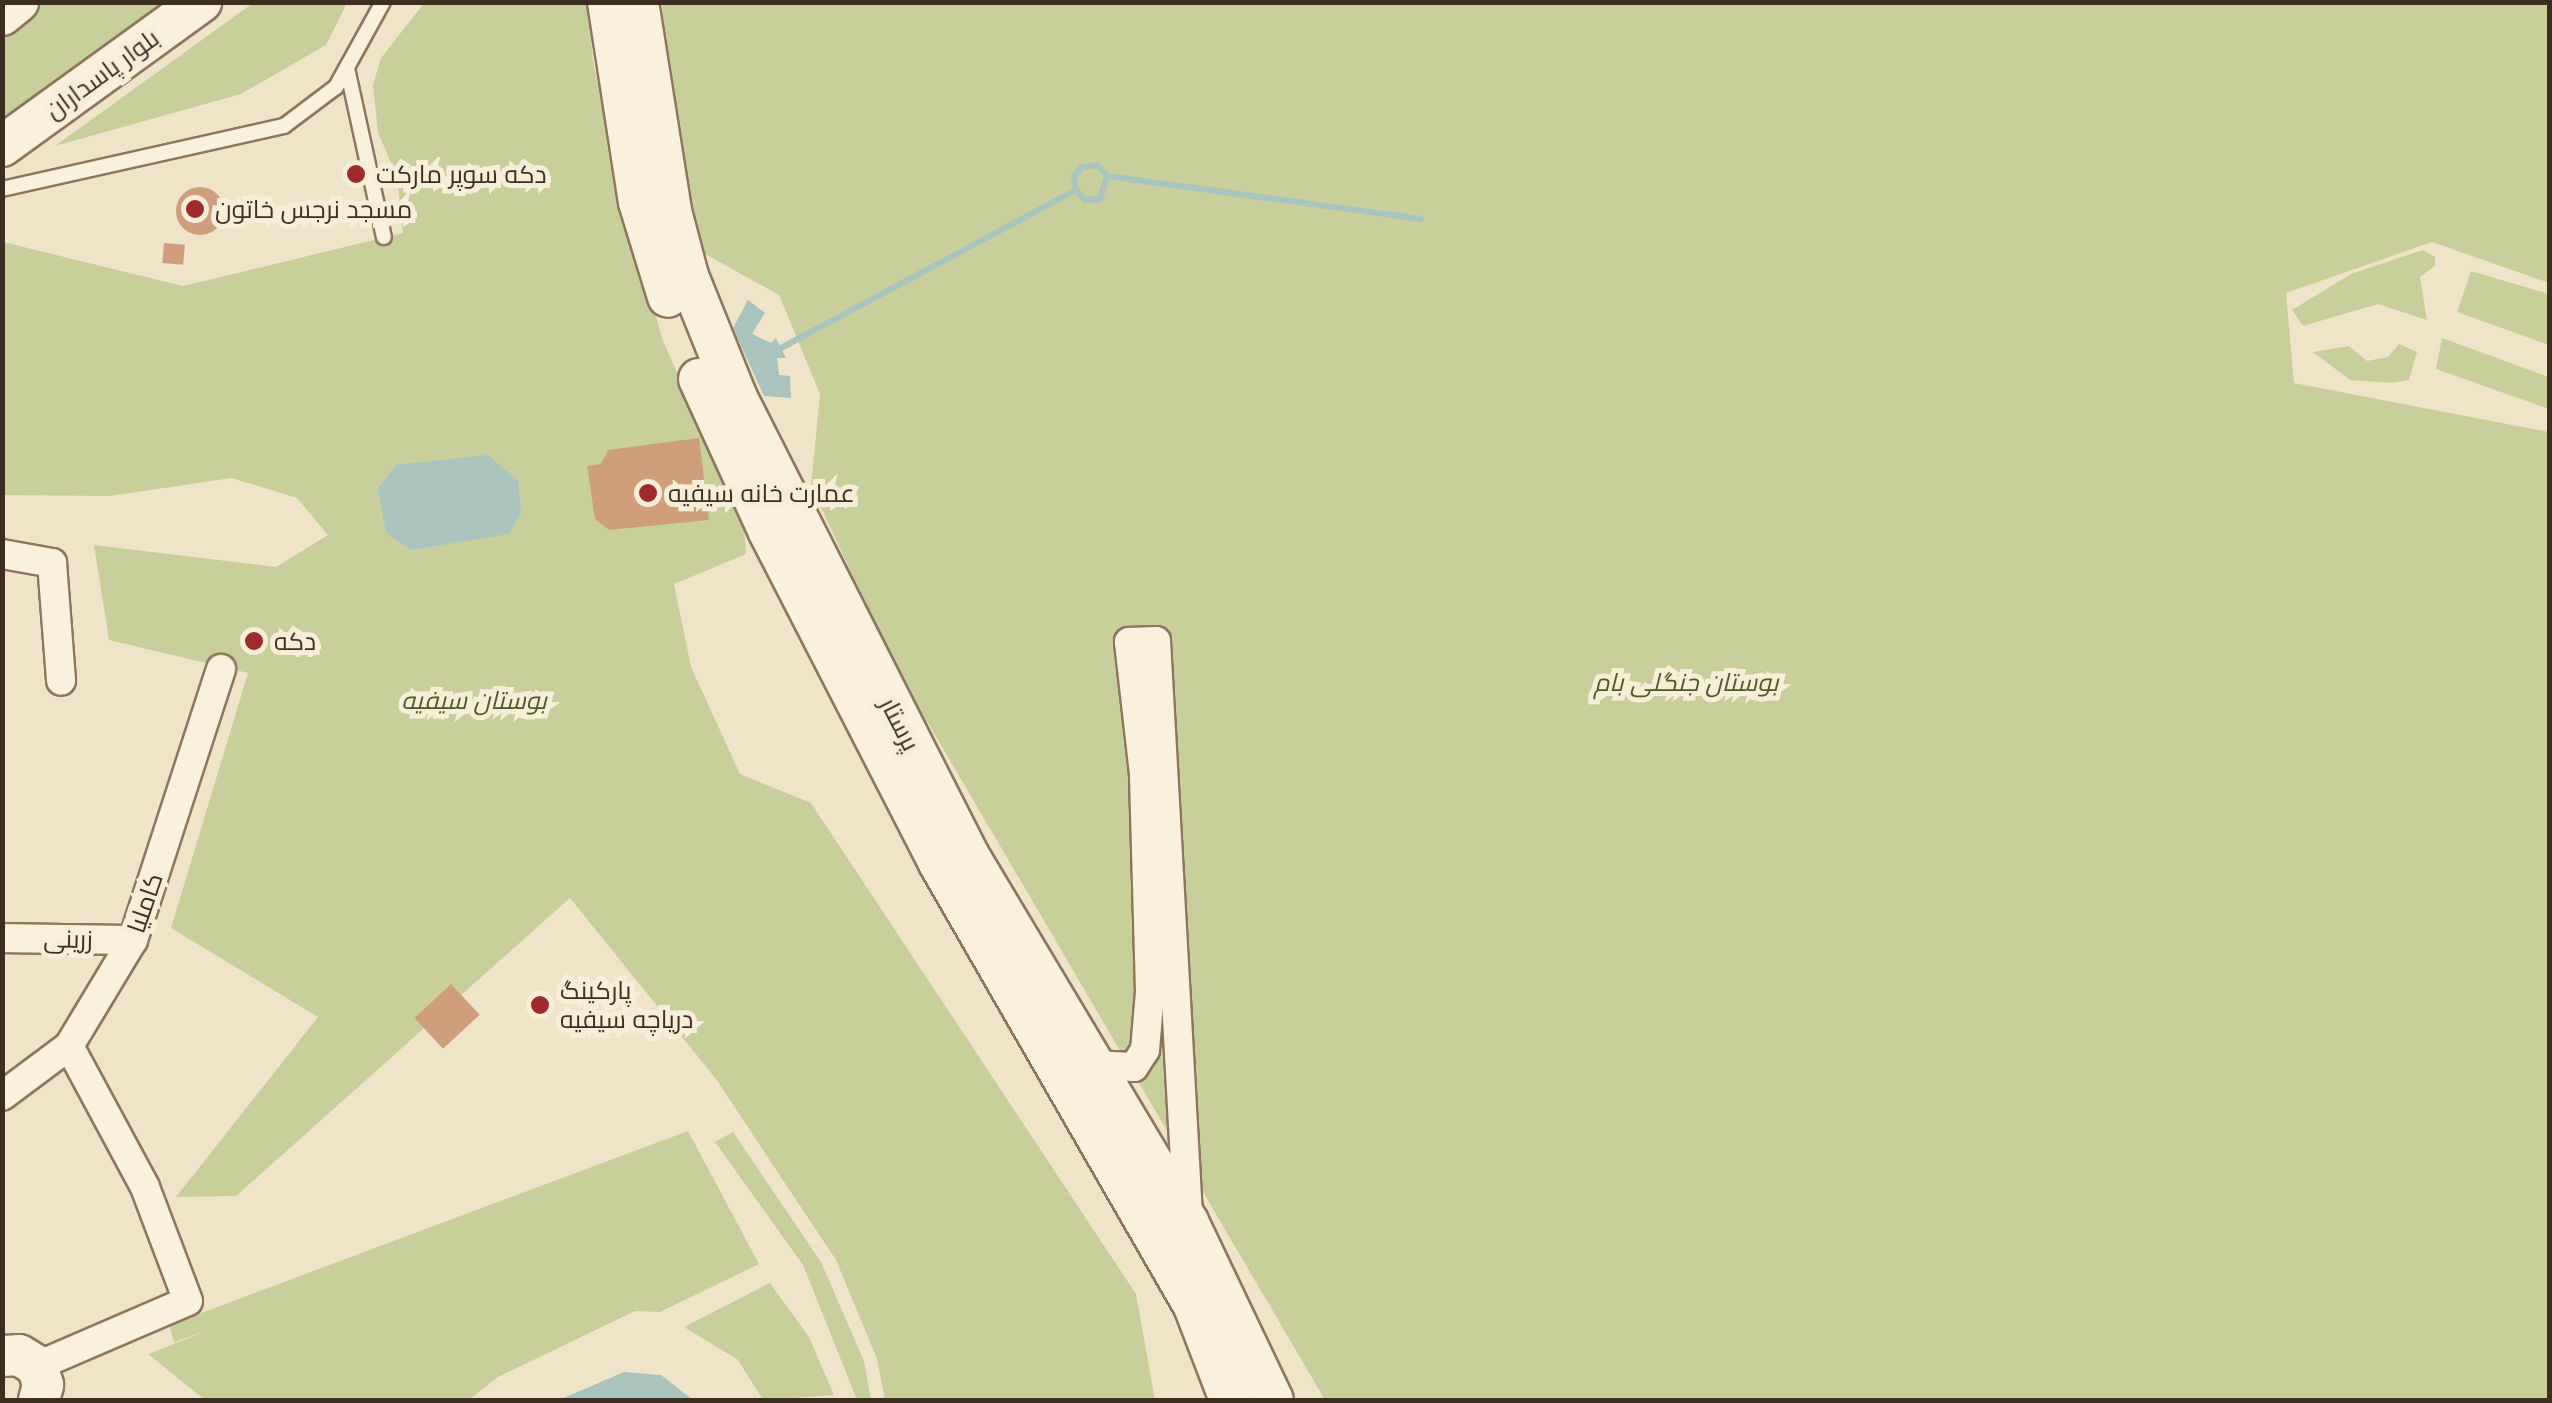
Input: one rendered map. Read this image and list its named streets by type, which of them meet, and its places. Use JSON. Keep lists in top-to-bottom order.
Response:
{
  "streets": {
    "main road": ["بلوار پاسداران", "پرستار"],
    "street": ["کاملیا", "زرینی"]
  },
  "crossings": [
    ["کاملیا", "زرینی"]
  ],
  "parks": ["بوستان جنگلی بام", "بوستان سیفیه"],
  "places": [
    "دکه سوپر مارکت",
    "مسجد نرجس خاتون",
    "عمارت خانه سیفیه",
    "دکه",
    "پارکینگ دریاچه سیفیه"
  ]
}
